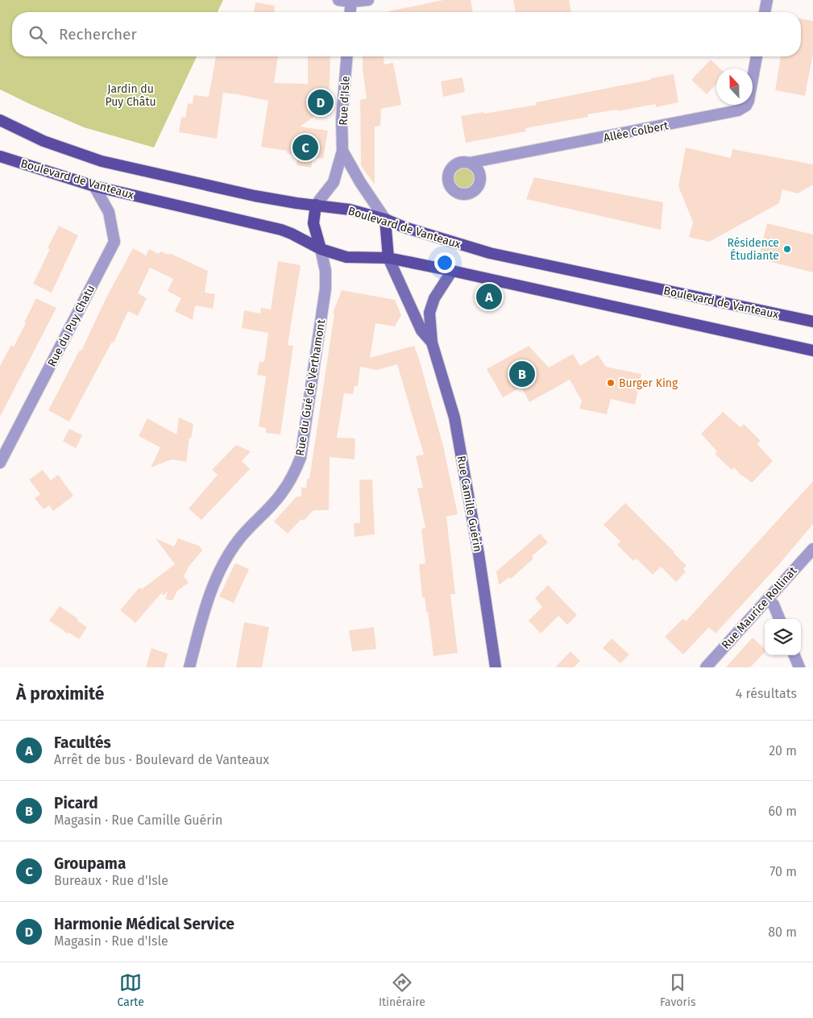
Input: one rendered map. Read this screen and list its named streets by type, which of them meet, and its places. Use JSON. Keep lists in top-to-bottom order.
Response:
{
  "streets": {
    "main road": [
      "Rue d'Isle",
      "Boulevard de Vanteaux",
      "Rue du Gué de Verthamont",
      "Rue Camille Guérin"
    ],
    "street": ["Allée Colbert", "Rue du Puy Chatu", "Rue Maurice Rollinat"]
  },
  "crossings": [
    ["Rue d'Isle", "Boulevard de Vanteaux"],
    ["Rue d'Isle", "Rue du Gué de Verthamont"],
    ["Rue d'Isle", "Rue Camille Guérin"],
    ["Boulevard de Vanteaux", "Rue du Puy Chatu"],
    ["Boulevard de Vanteaux", "Rue du Gué de Verthamont"],
    ["Boulevard de Vanteaux", "Rue Camille Guérin"]
  ],
  "parks": ["Jardin du Puy Châtu"],
  "places": ["Résidence Étudiante", "Burger King"],
  "north": "top",
  "page": {
    "search": "Rechercher",
    "pins": [
      "D",
      "C",
      "A",
      "B"
    ],
    "heading": ["À proximité", "4 résultats"],
    "list": [
      {
        "mark": "A",
        "name": "Facultés",
        "note": "Arrêt de bus · Boulevard de Vanteaux",
        "value": "20 m"
      },
      {
        "mark": "B",
        "name": "Picard",
        "note": "Magasin · Rue Camille Guérin",
        "value": "60 m"
      },
      {
        "mark": "C",
        "name": "Groupama",
        "note": "Bureaux · Rue d'Isle",
        "value": "70 m"
      },
      {
        "mark": "D",
        "name": "Harmonie Médical Service",
        "note": "Magasin · Rue d'Isle",
        "value": "80 m"
      }
    ],
    "nav": ["Carte", "Itinéraire", "Favoris"]
  }
}
